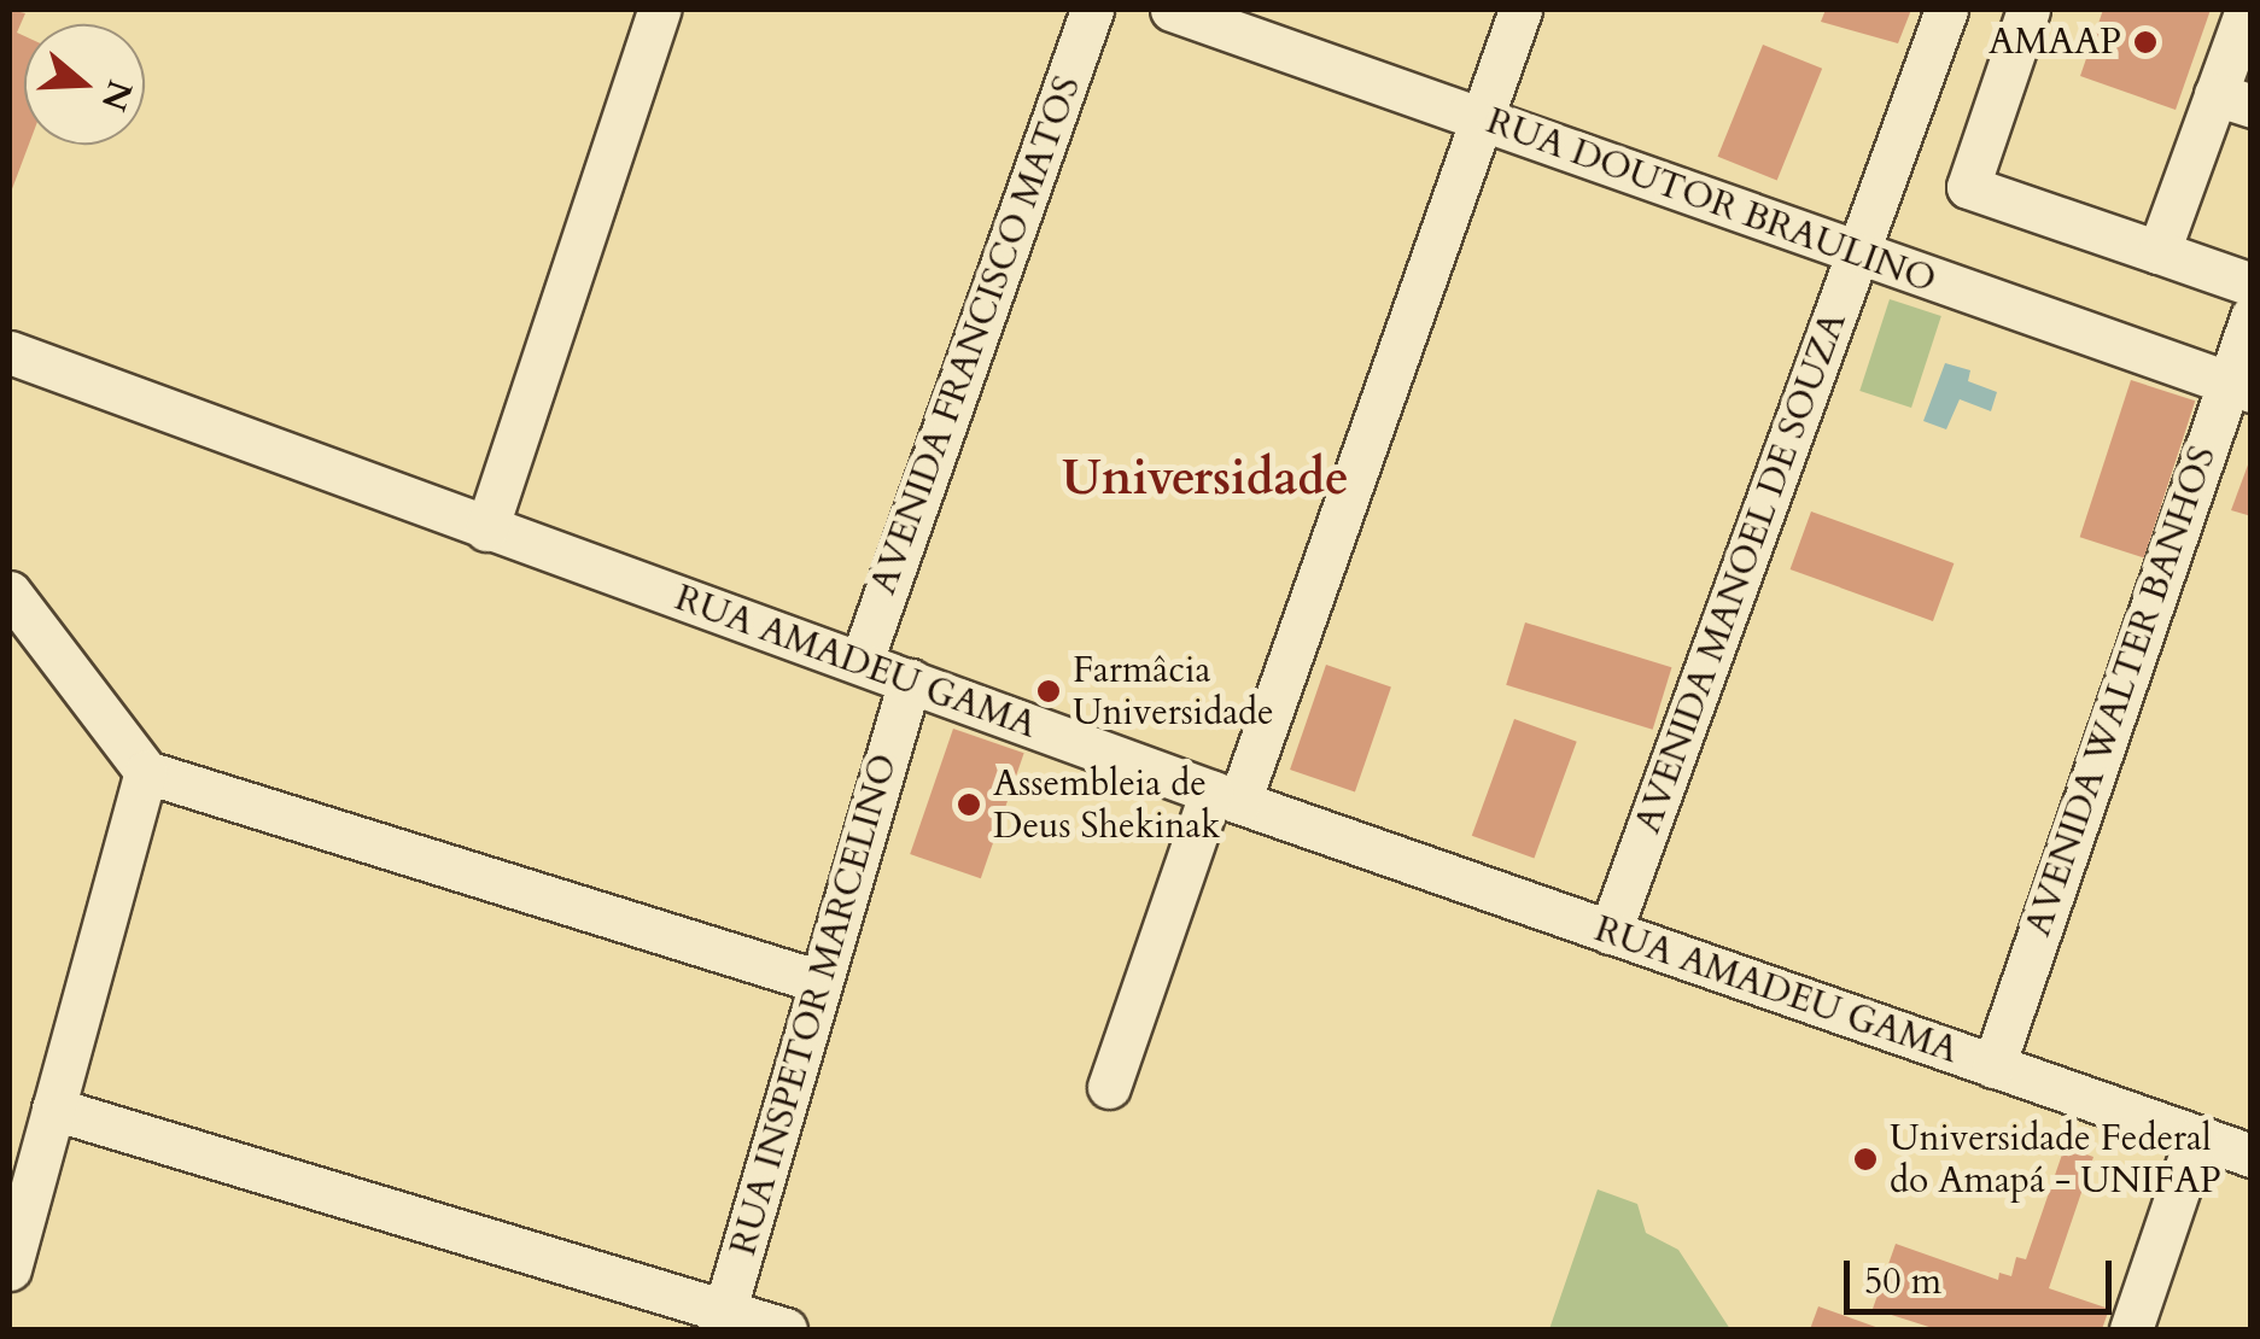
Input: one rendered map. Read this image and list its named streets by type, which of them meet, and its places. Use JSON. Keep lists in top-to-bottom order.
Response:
{
  "streets": {
    "street": [
      "RUA DOUTOR BRAULINO",
      "AVENIDA FRANCISCO MATOS",
      "AVENIDA MANOEL DE SOUZA",
      "RUA AMADEU GAMA",
      "AVENIDA WALTER BANHOS",
      "RUA INSPETOR MARCELINO"
    ]
  },
  "crossings": [
    ["RUA DOUTOR BRAULINO", "AVENIDA MANOEL DE SOUZA"],
    ["RUA DOUTOR BRAULINO", "AVENIDA WALTER BANHOS"],
    ["AVENIDA FRANCISCO MATOS", "RUA AMADEU GAMA"],
    ["AVENIDA MANOEL DE SOUZA", "RUA AMADEU GAMA"],
    ["RUA AMADEU GAMA", "AVENIDA WALTER BANHOS"],
    ["RUA AMADEU GAMA", "RUA INSPETOR MARCELINO"]
  ],
  "districts": ["Universidade"],
  "places": [
    "AMAAP",
    "Farmâcia Universidade",
    "Assembleia de Deus Shekinak",
    "Universidade Federal do Amapá - UNIFAP"
  ],
  "scale_bar": "50 m",
  "north": "right"
}
